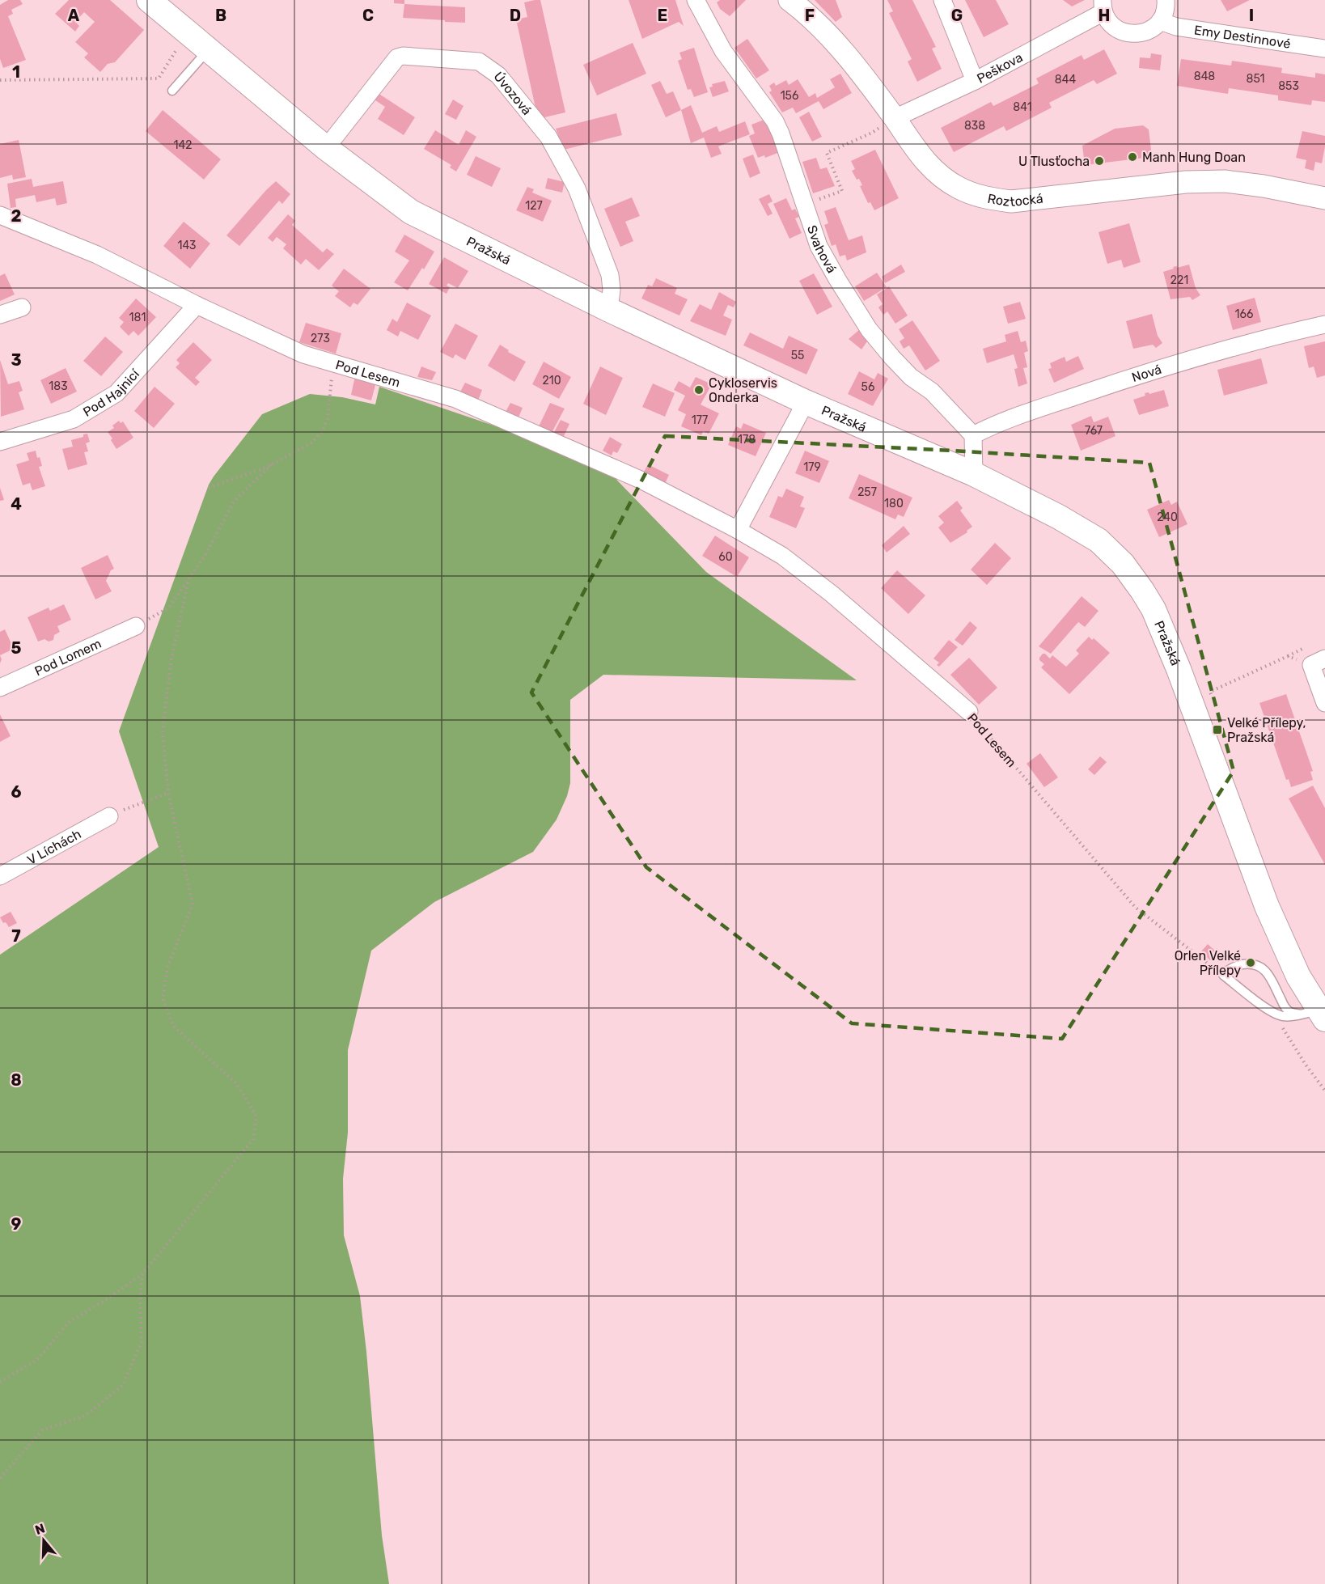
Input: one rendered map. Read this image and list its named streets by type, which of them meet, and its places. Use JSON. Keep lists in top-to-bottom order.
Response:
{
  "streets": {
    "main road": ["Pražská"],
    "street": [
      "Emy Destinnové",
      "Peškova",
      "Úvozová",
      "Roztocká",
      "Svahová",
      "Pod Lesem",
      "Nová",
      "Pod Hajnicí",
      "Pod Lomem",
      "V Líchách"
    ]
  },
  "crossings": [
    ["Peškova", "Roztocká"],
    ["Úvozová", "Pražská"],
    ["Svahová", "Nová"],
    ["Pod Lesem", "Pod Hajnicí"]
  ],
  "places": {
    "other": [
      "Manh Hung Doan",
      "U Tlusťocha",
      "Cykloservis Onderka",
      "Orlen Velké Přílepy"
    ],
    "transit": ["Velké Přílepy, Pražská"]
  },
  "house_numbers": [
    "848",
    "851",
    "844",
    "853",
    "156",
    "841",
    "838",
    "142",
    "127",
    "143",
    "221",
    "166",
    "181",
    "273",
    "55",
    "210",
    "183",
    "56",
    "177",
    "767",
    "178",
    "179",
    "257",
    "180",
    "240",
    "60"
  ],
  "north": "top",
  "grid": {
    "columns": [
      "A",
      "B",
      "C",
      "D",
      "E",
      "F",
      "G",
      "H",
      "I"
    ],
    "rows": [
      "1",
      "2",
      "3",
      "4",
      "5",
      "6",
      "7",
      "8",
      "9"
    ]
  }
}
